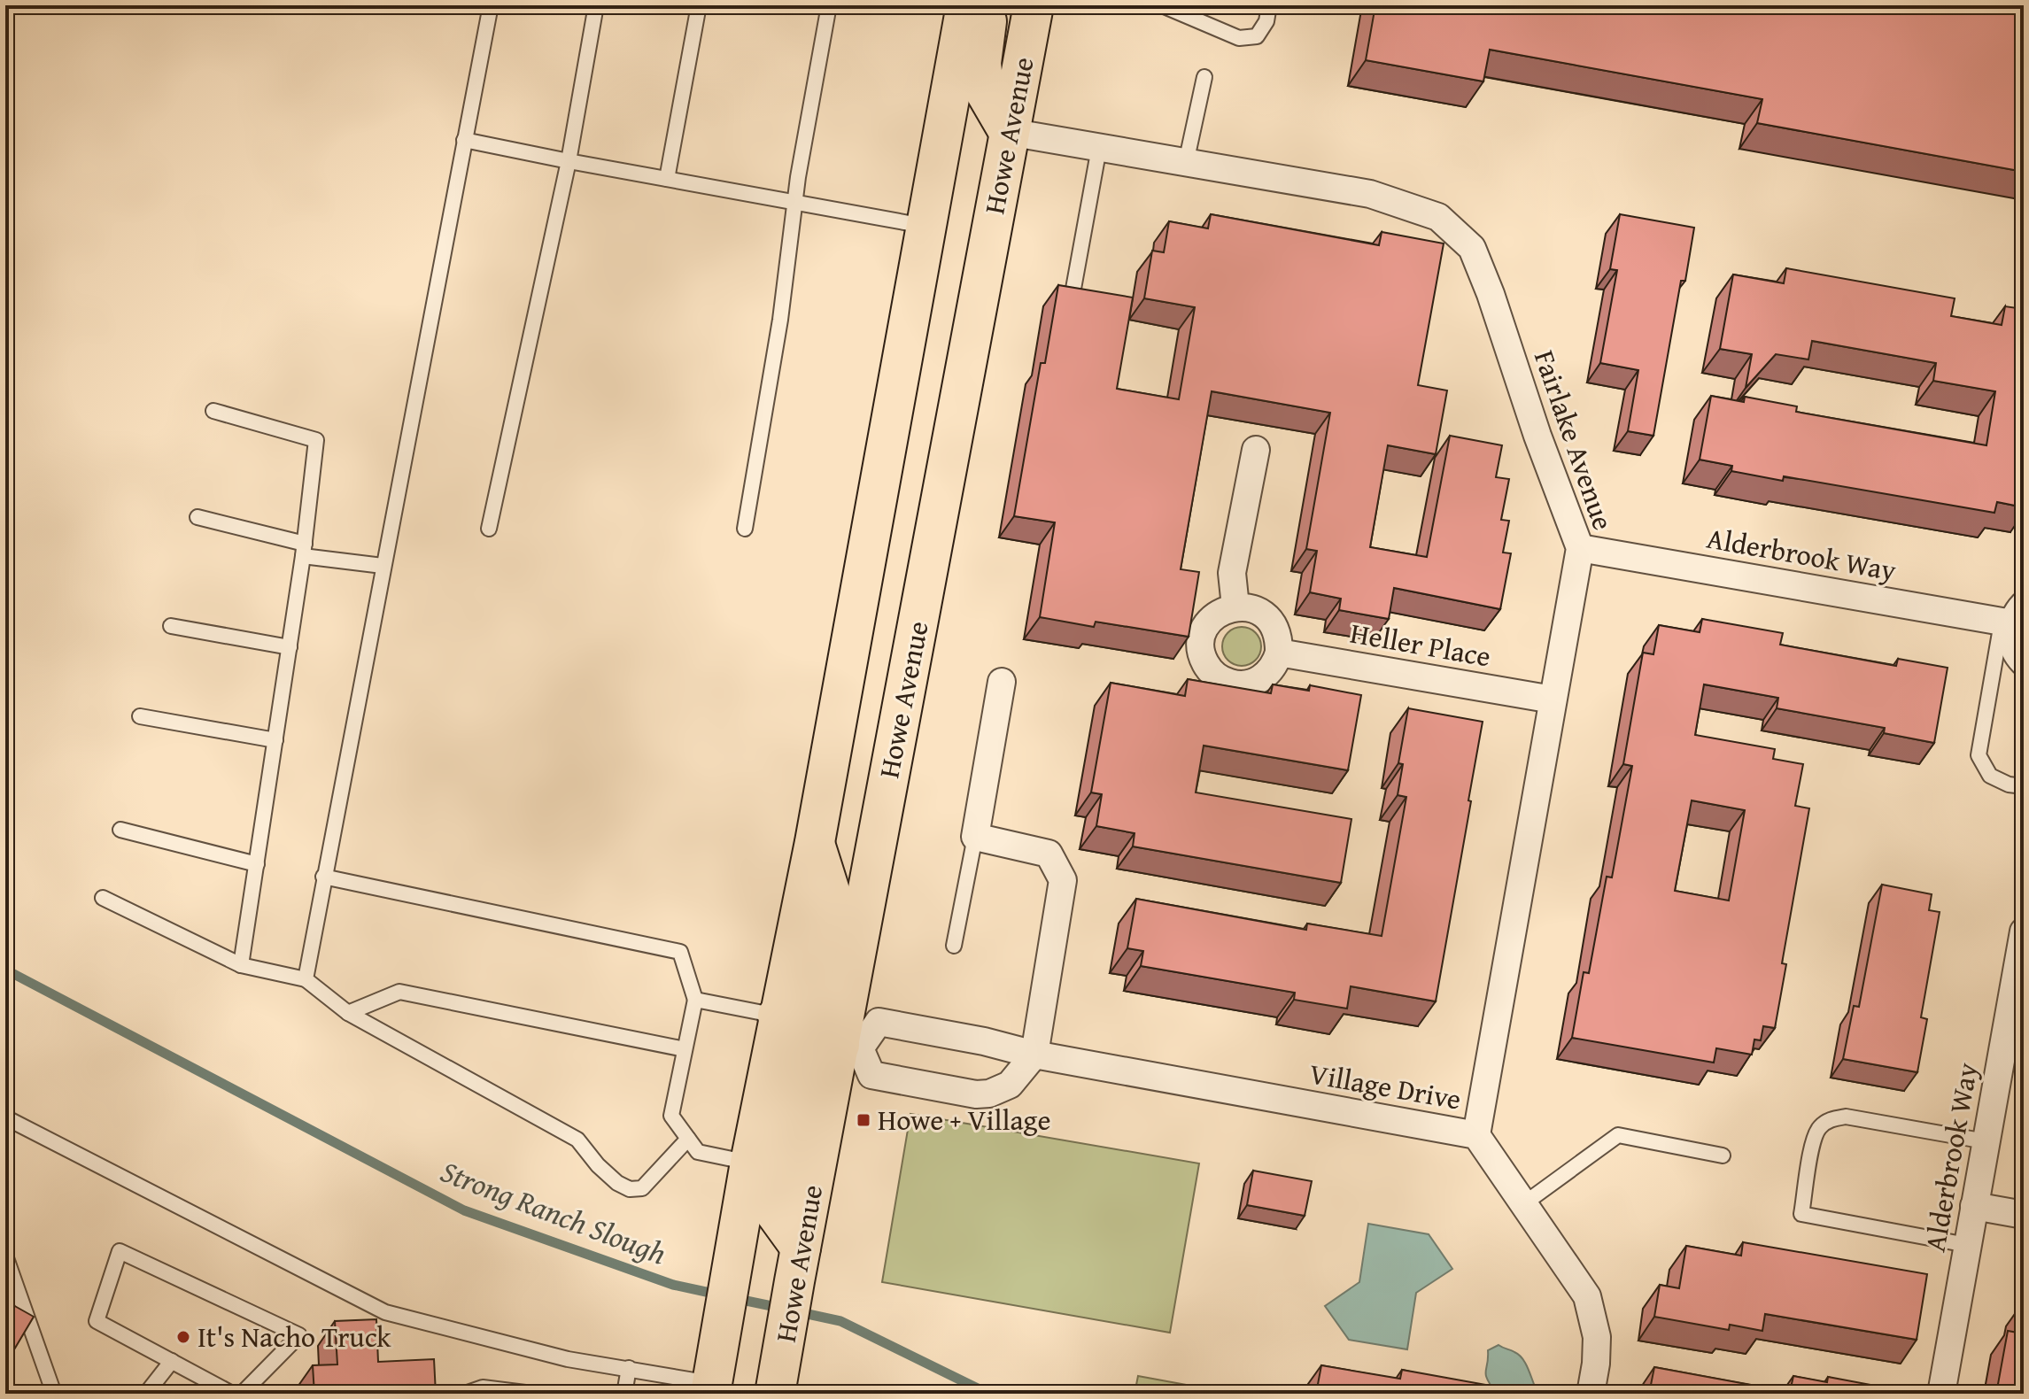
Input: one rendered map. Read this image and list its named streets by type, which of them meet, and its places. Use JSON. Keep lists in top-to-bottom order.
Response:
{
  "streets": {
    "main road": ["Howe Avenue"],
    "street": [
      "Fairlake Avenue",
      "Alderbrook Way",
      "Heller Place",
      "Village Drive"
    ]
  },
  "crossings": [
    ["Howe Avenue", "Fairlake Avenue"],
    ["Howe Avenue", "Village Drive"],
    ["Fairlake Avenue", "Alderbrook Way"],
    ["Fairlake Avenue", "Heller Place"],
    ["Fairlake Avenue", "Village Drive"]
  ],
  "water": ["Strong Ranch Slough"],
  "places": {
    "transit": ["Howe + Village"],
    "other": ["It's Nacho Truck"]
  }
}
